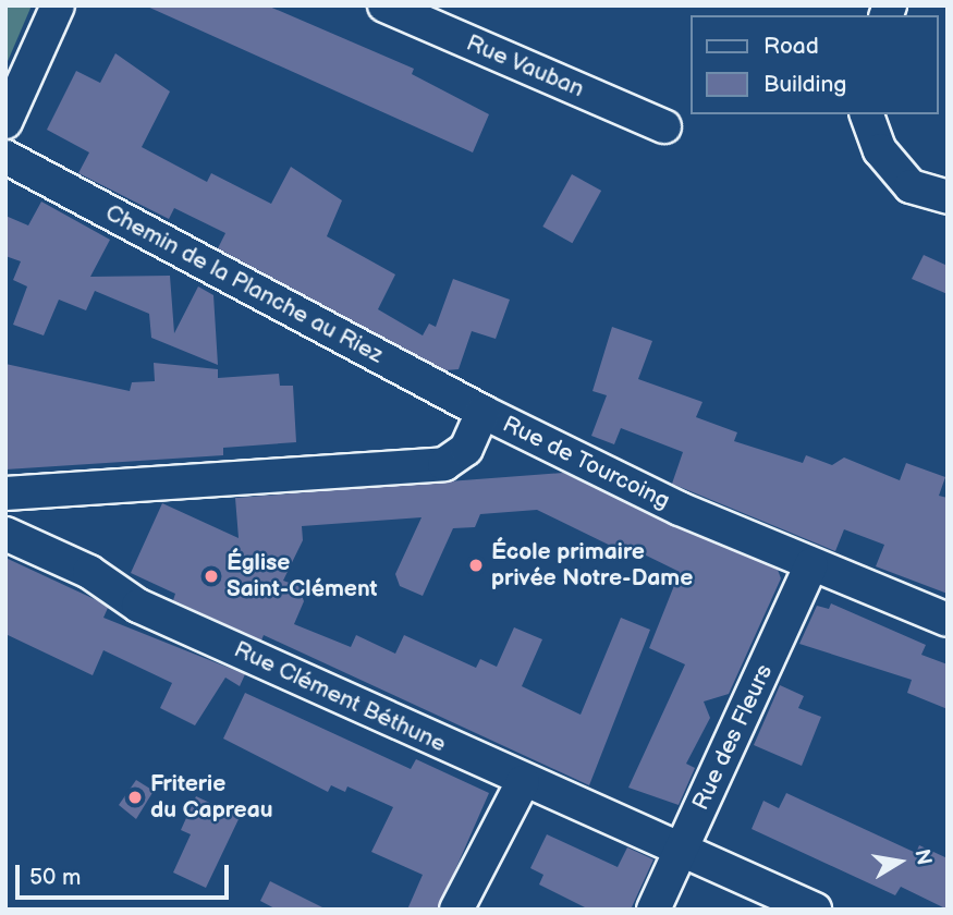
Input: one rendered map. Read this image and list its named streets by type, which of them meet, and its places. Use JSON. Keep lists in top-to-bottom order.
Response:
{
  "streets": {
    "street": [
      "Rue Vauban",
      "Chemin de la Planche au Riez",
      "Rue de Tourcoing",
      "Rue Clément Béthune",
      "Rue des Fleurs"
    ]
  },
  "crossings": [
    ["Chemin de la Planche au Riez", "Rue de Tourcoing"],
    ["Rue de Tourcoing", "Rue des Fleurs"],
    ["Rue Clément Béthune", "Rue des Fleurs"]
  ],
  "places": ["École primaire privée Notre-Dame", "Église Saint-Clément", "Friterie du Capreau"],
  "legend": ["Road", "Building"],
  "scale_bar": "50 m",
  "north": "right"
}
